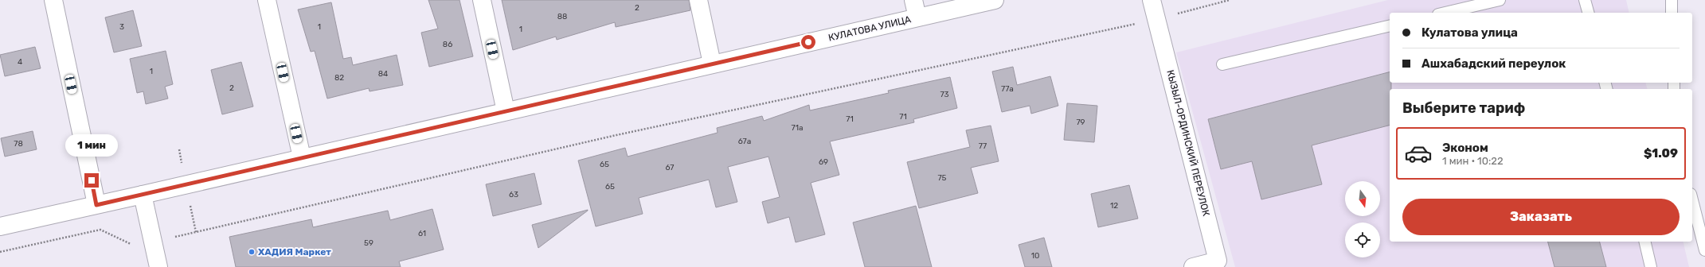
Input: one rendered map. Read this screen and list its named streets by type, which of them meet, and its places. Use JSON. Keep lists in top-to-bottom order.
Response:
{
  "streets": {
    "street": ["КУЛАТОВА УЛИЦА", "КЫЗЫЛ-ОРДИНСКИЙ ПЕРЕУЛОК"]
  },
  "places": ["ХАДИЯ Маркет"],
  "house_numbers": [
    "2",
    "88",
    "3",
    "1",
    "1",
    "86",
    "4",
    "1",
    "84",
    "82",
    "2",
    "77а",
    "73",
    "71",
    "71",
    "79",
    "71а",
    "67а",
    "78",
    "77",
    "69",
    "65",
    "67",
    "75",
    "65",
    "63",
    "12",
    "61",
    "59",
    "10"
  ],
  "north": "bottom",
  "page": {
    "banner": ["Кулатова улица", "Ашхабадский переулок"],
    "heading": "Выберите тариф",
    "list": [
      {
        "name": "Эконом",
        "note": "1 мин · 10:22",
        "value": "$1.09"
      }
    ],
    "bubble": "1 мин",
    "buttons": "Заказать"
  }
}
